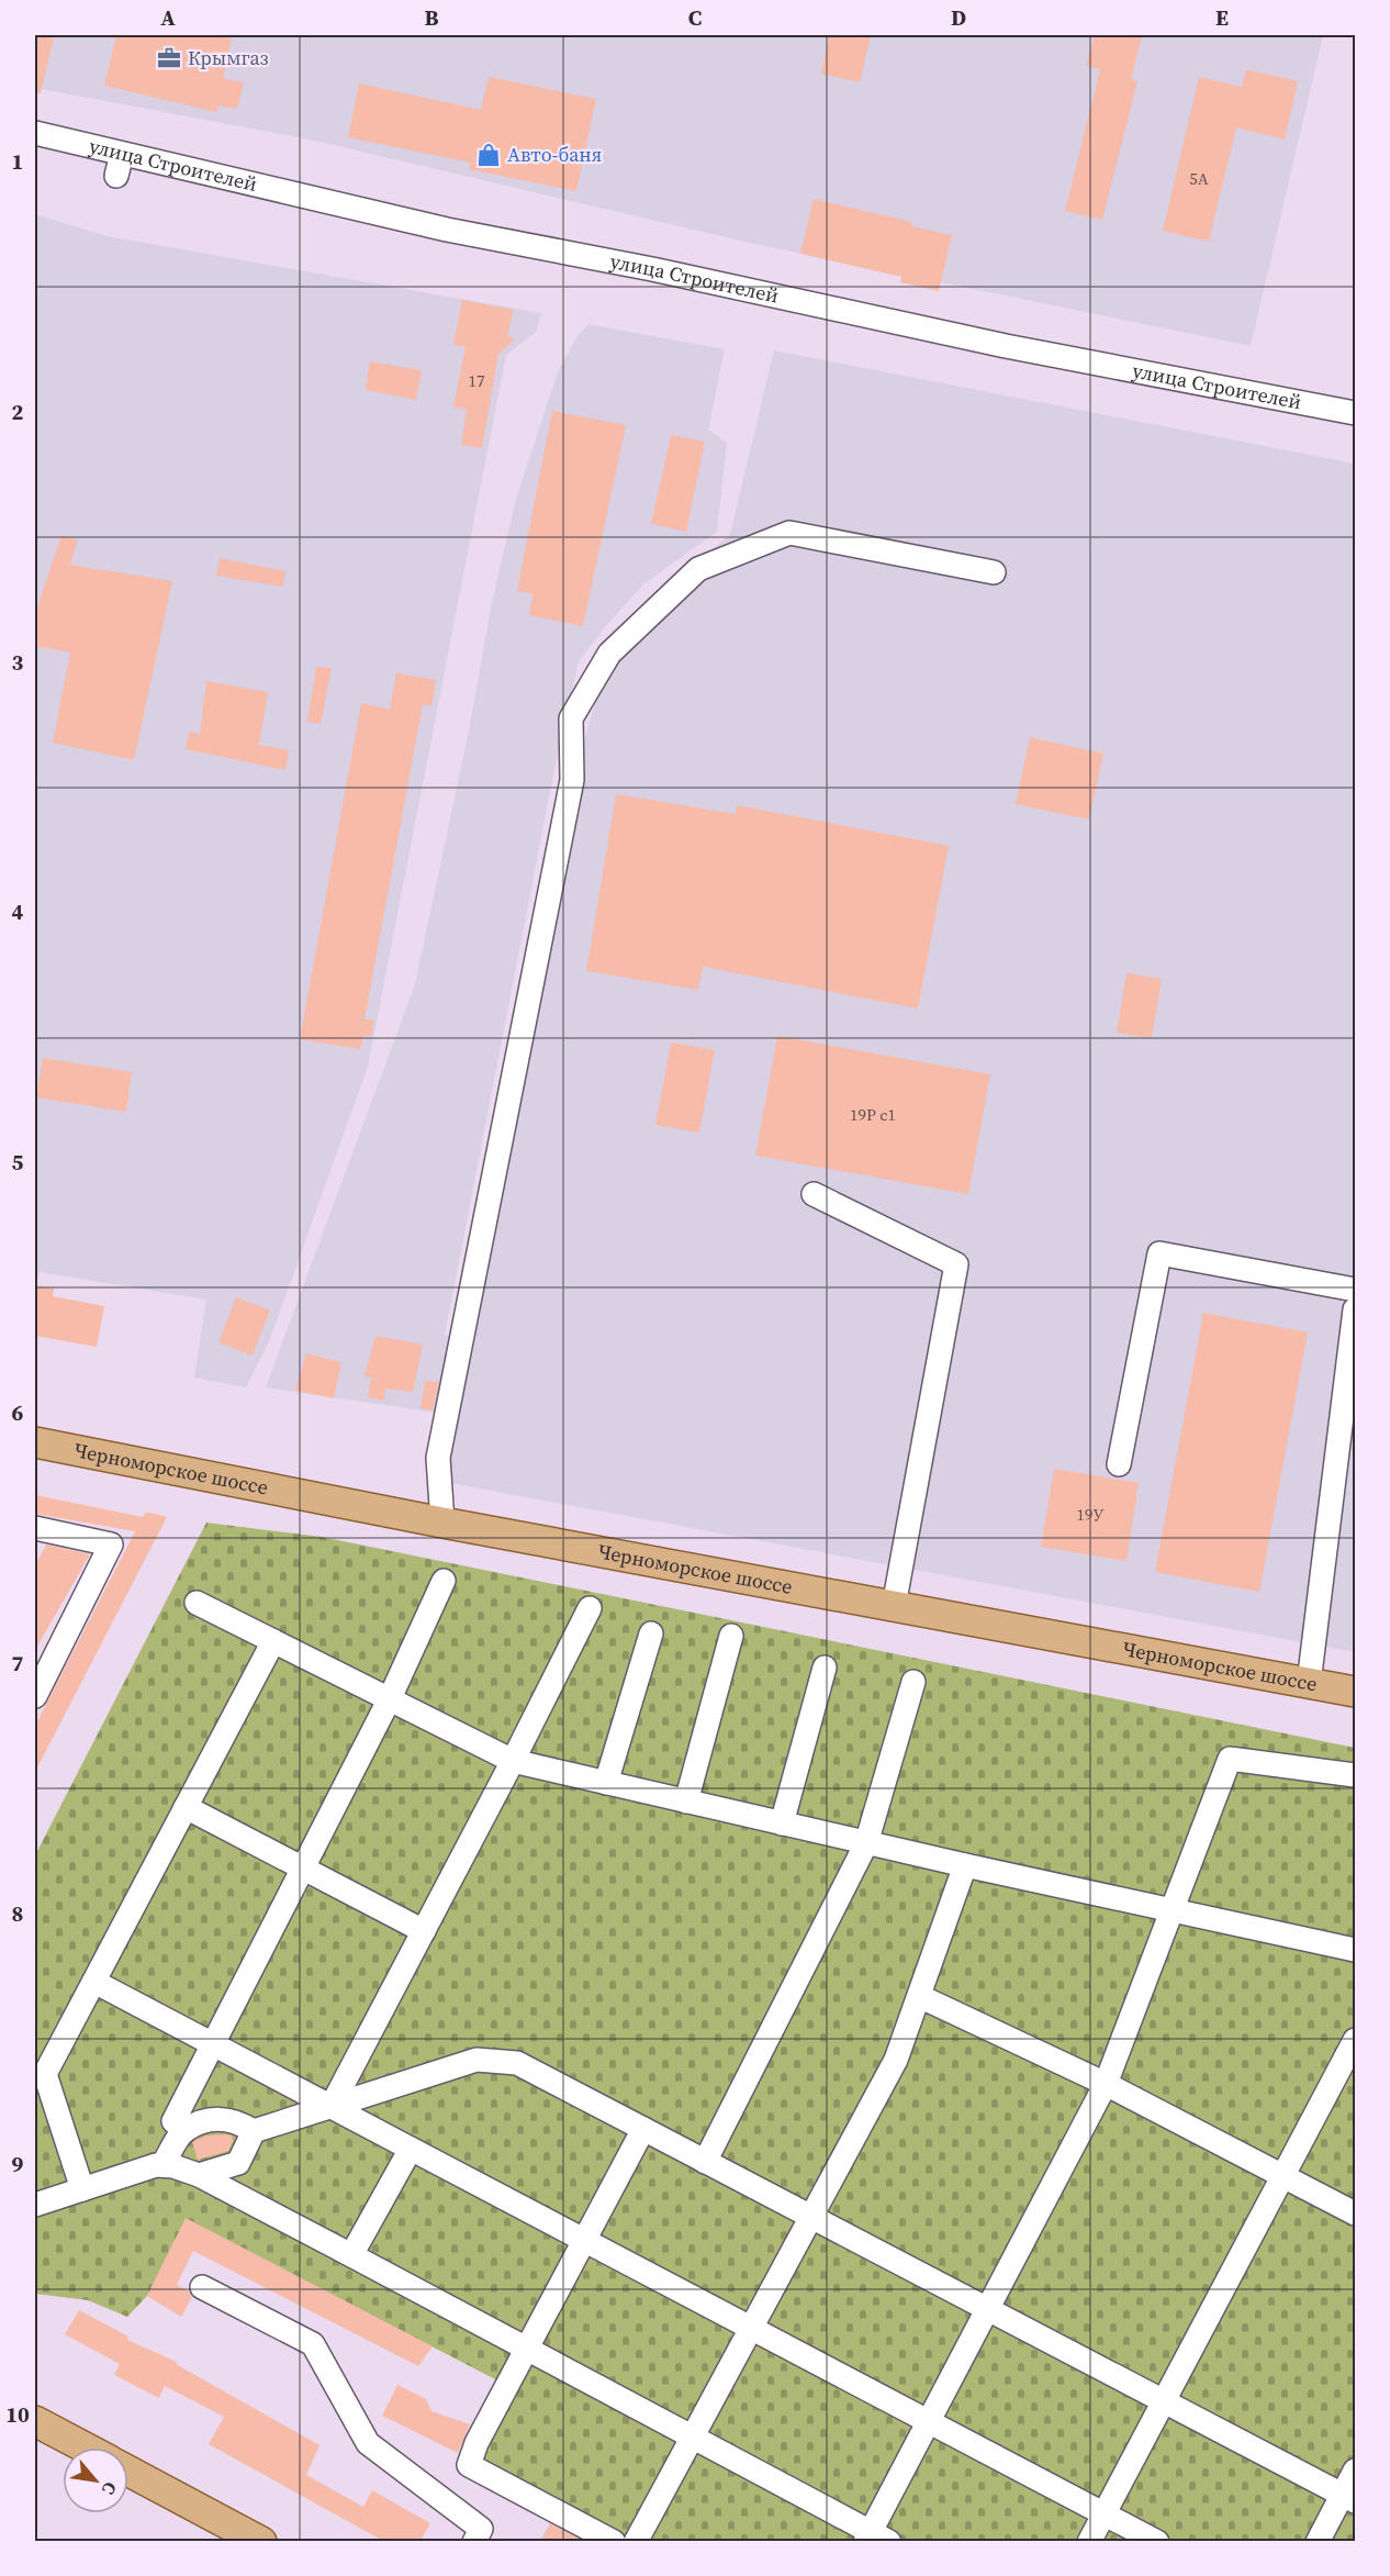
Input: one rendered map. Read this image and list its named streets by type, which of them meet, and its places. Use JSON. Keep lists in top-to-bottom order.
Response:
{
  "streets": {
    "main road": ["Черноморское шоссе"],
    "street": ["улица Строителей"]
  },
  "places": {
    "office": ["Крымгаз"],
    "shop": ["Авто-баня"]
  },
  "house_numbers": [
    "5А",
    "17",
    "19Р с1",
    "19У"
  ],
  "north": "bottom right",
  "grid": {
    "columns": [
      "A",
      "B",
      "C",
      "D",
      "E"
    ],
    "rows": [
      "1",
      "2",
      "3",
      "4",
      "5",
      "6",
      "7",
      "8",
      "9",
      "10"
    ]
  }
}
